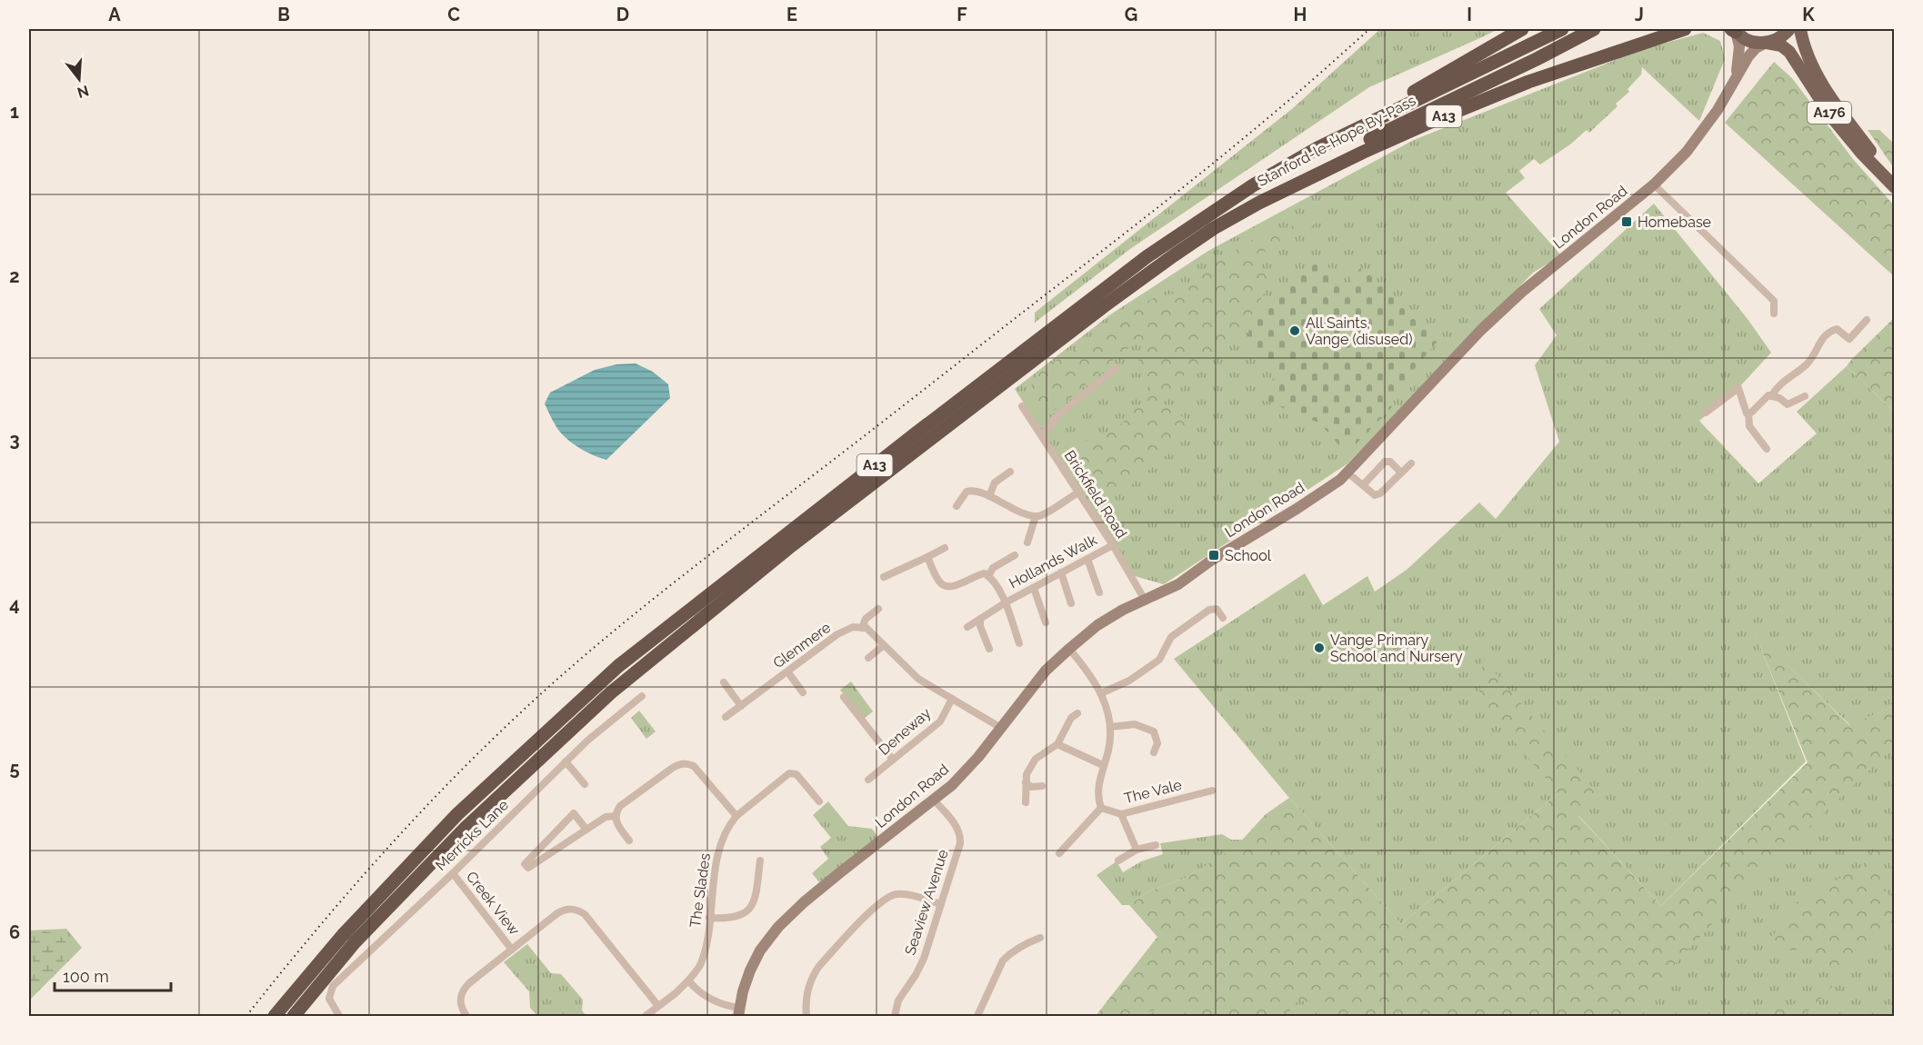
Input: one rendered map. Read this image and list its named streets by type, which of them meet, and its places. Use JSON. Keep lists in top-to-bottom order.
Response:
{
  "streets": {
    "highway": ["A13", "Stanford-le-Hope By-Pass"],
    "main road": ["A176", "London Road"],
    "street": [
      "Brickfield Road",
      "Hollands Walk",
      "Glenmere",
      "Deneway",
      "The Vale",
      "Merricks Lane",
      "The Slades",
      "Seaview Avenue",
      "Creek View"
    ]
  },
  "crossings": [
    ["A176", "London Road"],
    ["A13", "Stanford-le-Hope By-Pass"],
    ["London Road", "Brickfield Road"],
    ["London Road", "Seaview Avenue"],
    ["Brickfield Road", "Hollands Walk"],
    ["Merricks Lane", "Creek View"]
  ],
  "places": {
    "transit": ["Homebase", "School"],
    "other": ["All Saints, Vange (disused)", "Vange Primary School and Nursery"]
  },
  "scale_bar": "100 m",
  "north": "bottom",
  "grid": {
    "columns": [
      "A",
      "B",
      "C",
      "D",
      "E",
      "F",
      "G",
      "H",
      "I",
      "J",
      "K"
    ],
    "rows": [
      "1",
      "2",
      "3",
      "4",
      "5",
      "6"
    ]
  }
}
